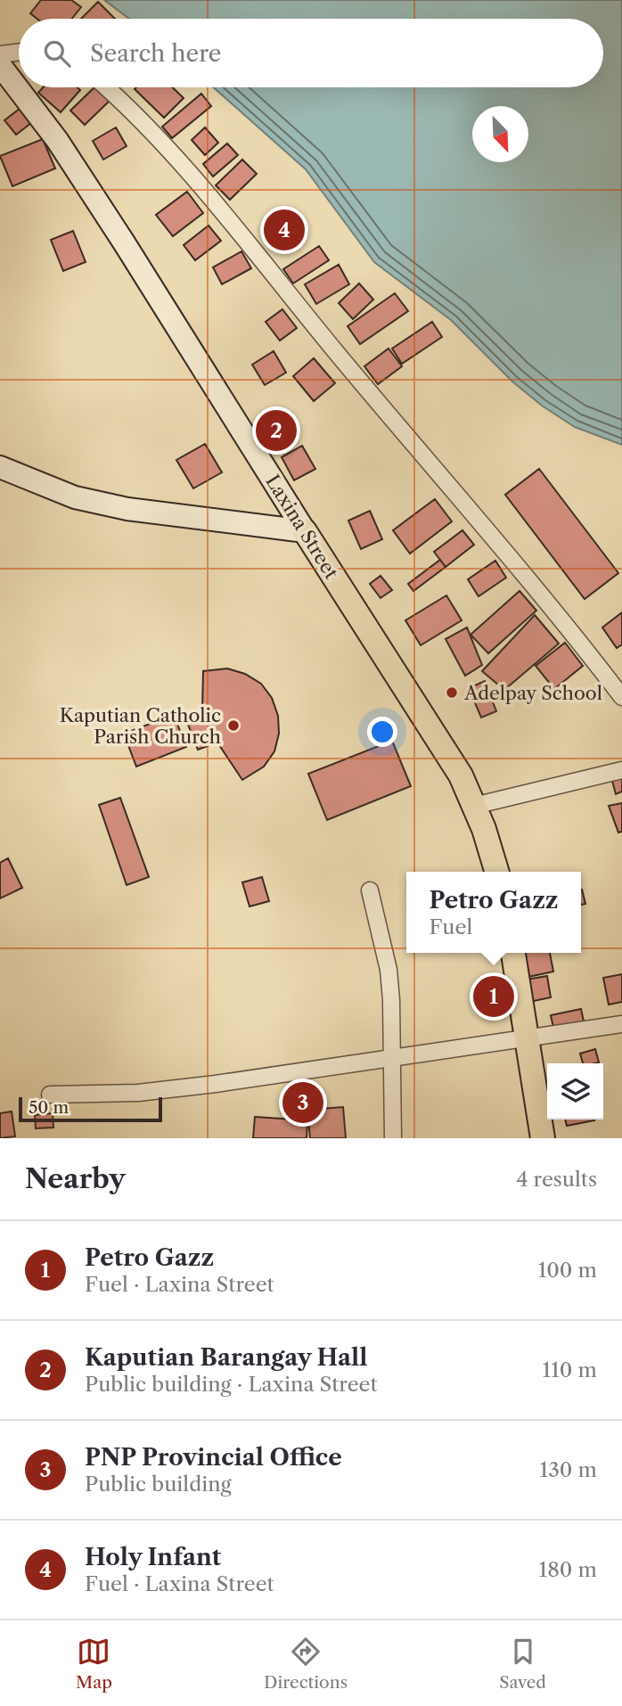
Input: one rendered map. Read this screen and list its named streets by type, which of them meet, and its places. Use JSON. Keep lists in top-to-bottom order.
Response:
{
  "streets": {
    "main road": ["Laxina Street"]
  },
  "places": ["Adelpay School", "Kaputian Catholic Parish Church"],
  "scale_bar": "50 m",
  "north": "bottom right",
  "page": {
    "search": "Search here",
    "pins": [
      "4",
      "2",
      "1",
      "3"
    ],
    "popup": ["Petro Gazz", "Fuel"],
    "scale": "50 m",
    "heading": ["Nearby", "4 results"],
    "list": [
      {
        "mark": "1",
        "name": "Petro Gazz",
        "note": "Fuel · Laxina Street",
        "value": "100 m"
      },
      {
        "mark": "2",
        "name": "Kaputian Barangay Hall",
        "note": "Public building · Laxina Street",
        "value": "110 m"
      },
      {
        "mark": "3",
        "name": "PNP Provincial Office",
        "note": "Public building",
        "value": "130 m"
      },
      {
        "mark": "4",
        "name": "Holy Infant",
        "note": "Fuel · Laxina Street",
        "value": "180 m"
      }
    ],
    "nav": ["Map", "Directions", "Saved"]
  }
}
